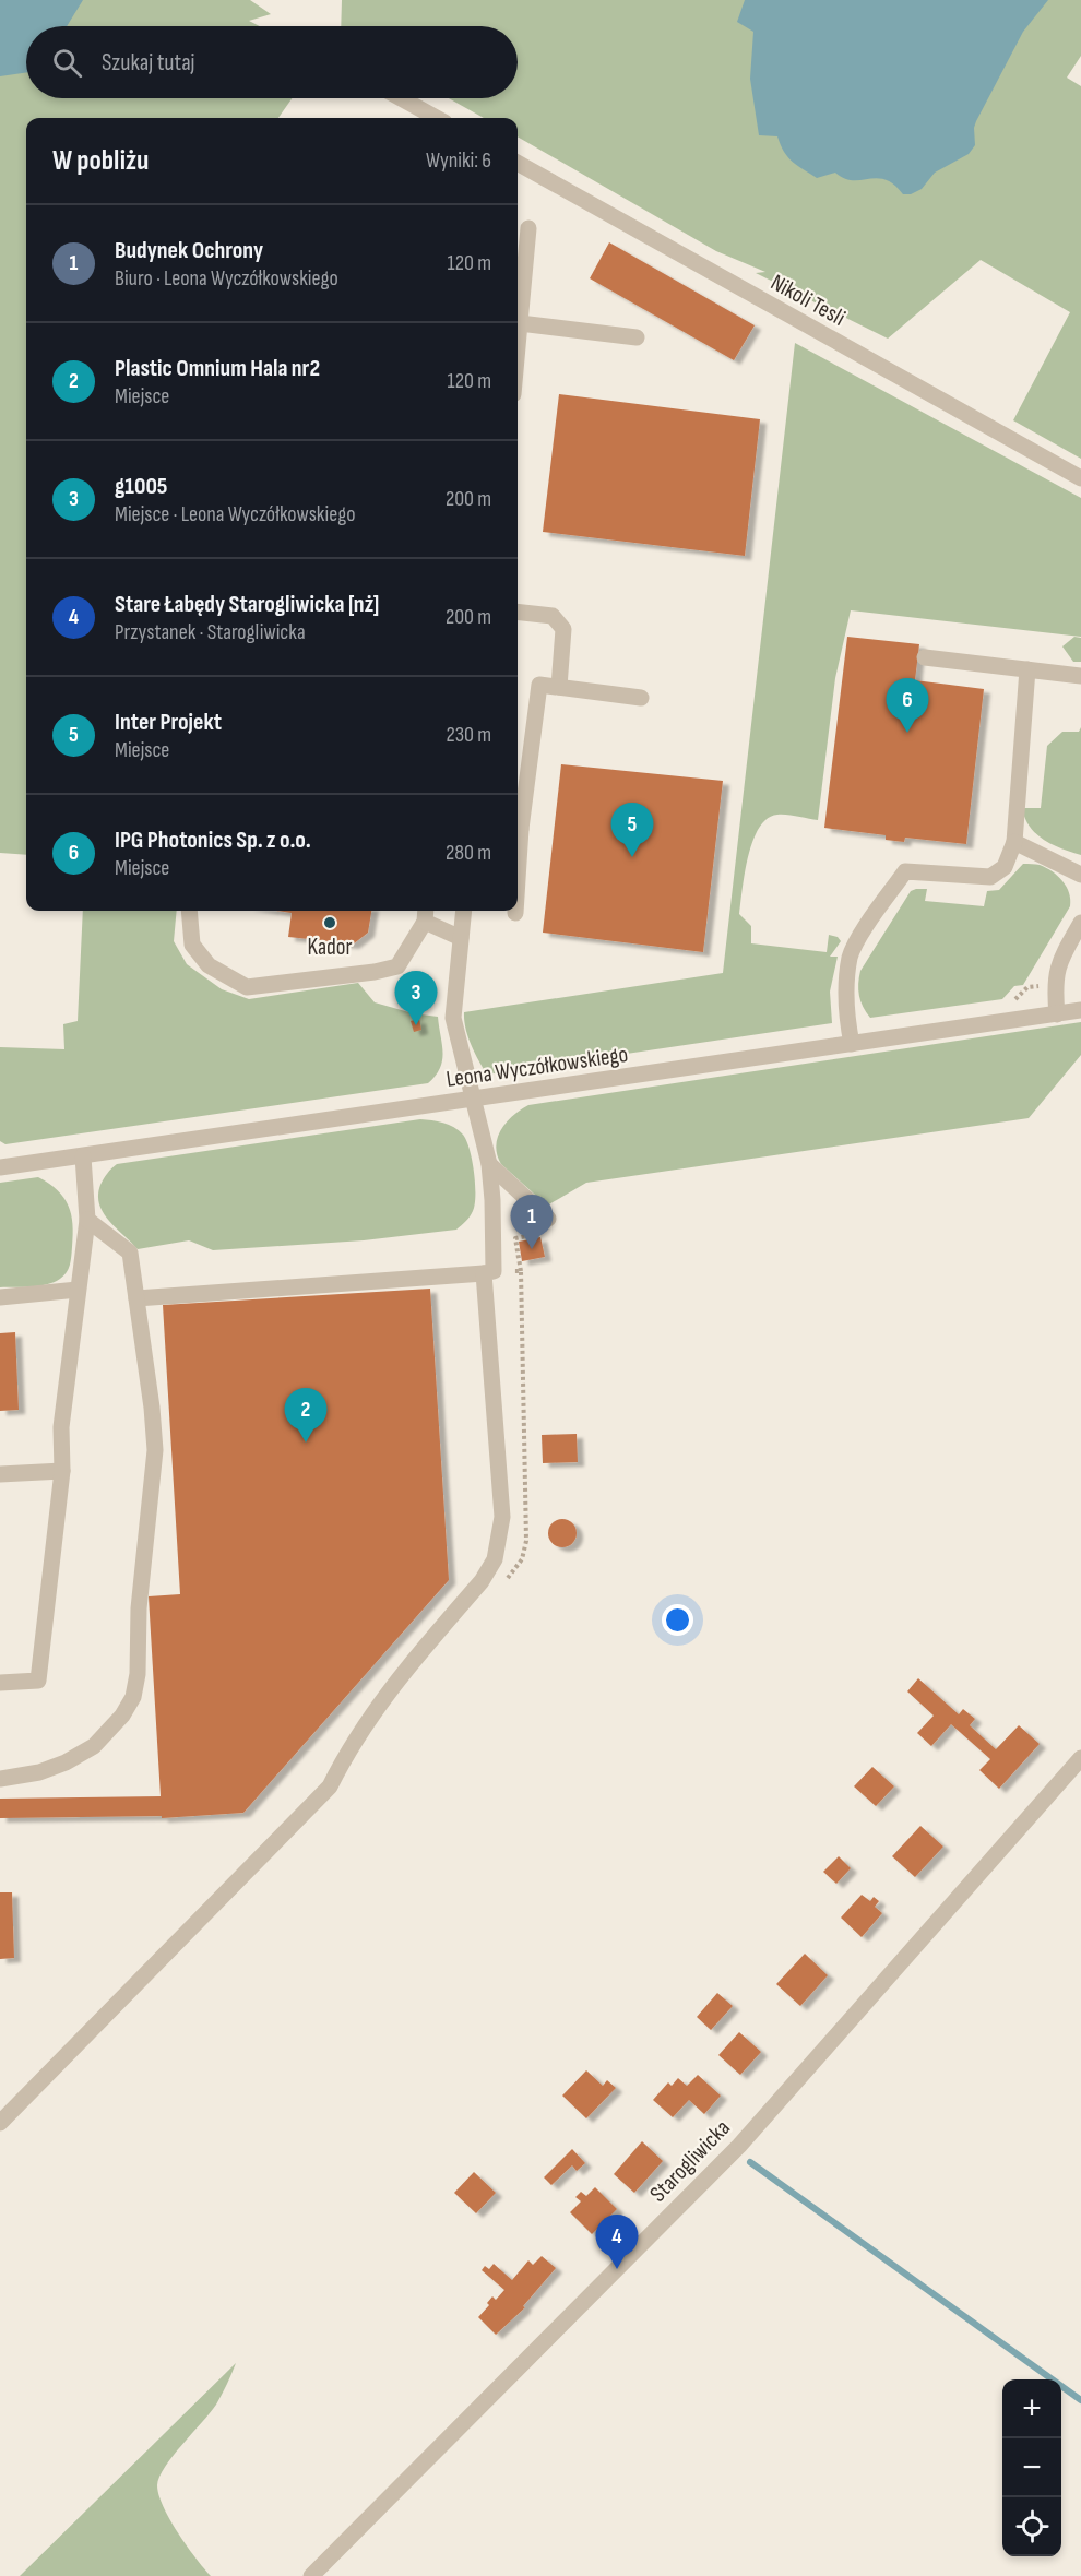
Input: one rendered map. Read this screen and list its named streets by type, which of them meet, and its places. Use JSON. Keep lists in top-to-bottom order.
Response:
{
  "streets": {
    "street": ["Nikoli Tesli", "Leona Wyczółkowskiego", "Starogliwicka"]
  },
  "places": ["Kador"],
  "page": {
    "search": "Szukaj tutaj",
    "heading": ["W pobliżu", "Wyniki: 6"],
    "list": [
      {
        "mark": "1",
        "name": "Budynek Ochrony",
        "note": "Biuro · Leona Wyczółkowskiego",
        "value": "120 m"
      },
      {
        "mark": "2",
        "name": "Plastic Omnium Hala nr2",
        "note": "Miejsce",
        "value": "120 m"
      },
      {
        "mark": "3",
        "name": "g1005",
        "note": "Miejsce · Leona Wyczółkowskiego",
        "value": "200 m"
      },
      {
        "mark": "4",
        "name": "Stare Łabędy Starogliwicka [nż]",
        "note": "Przystanek · Starogliwicka",
        "value": "200 m"
      },
      {
        "mark": "5",
        "name": "Inter Projekt",
        "note": "Miejsce",
        "value": "230 m"
      },
      {
        "mark": "6",
        "name": "IPG Photonics Sp. z o.o.",
        "note": "Miejsce",
        "value": "280 m"
      }
    ],
    "pins": [
      "6",
      "5",
      "3",
      "1",
      "2",
      "4"
    ],
    "map_buttons": ["+", "−"]
  }
}
